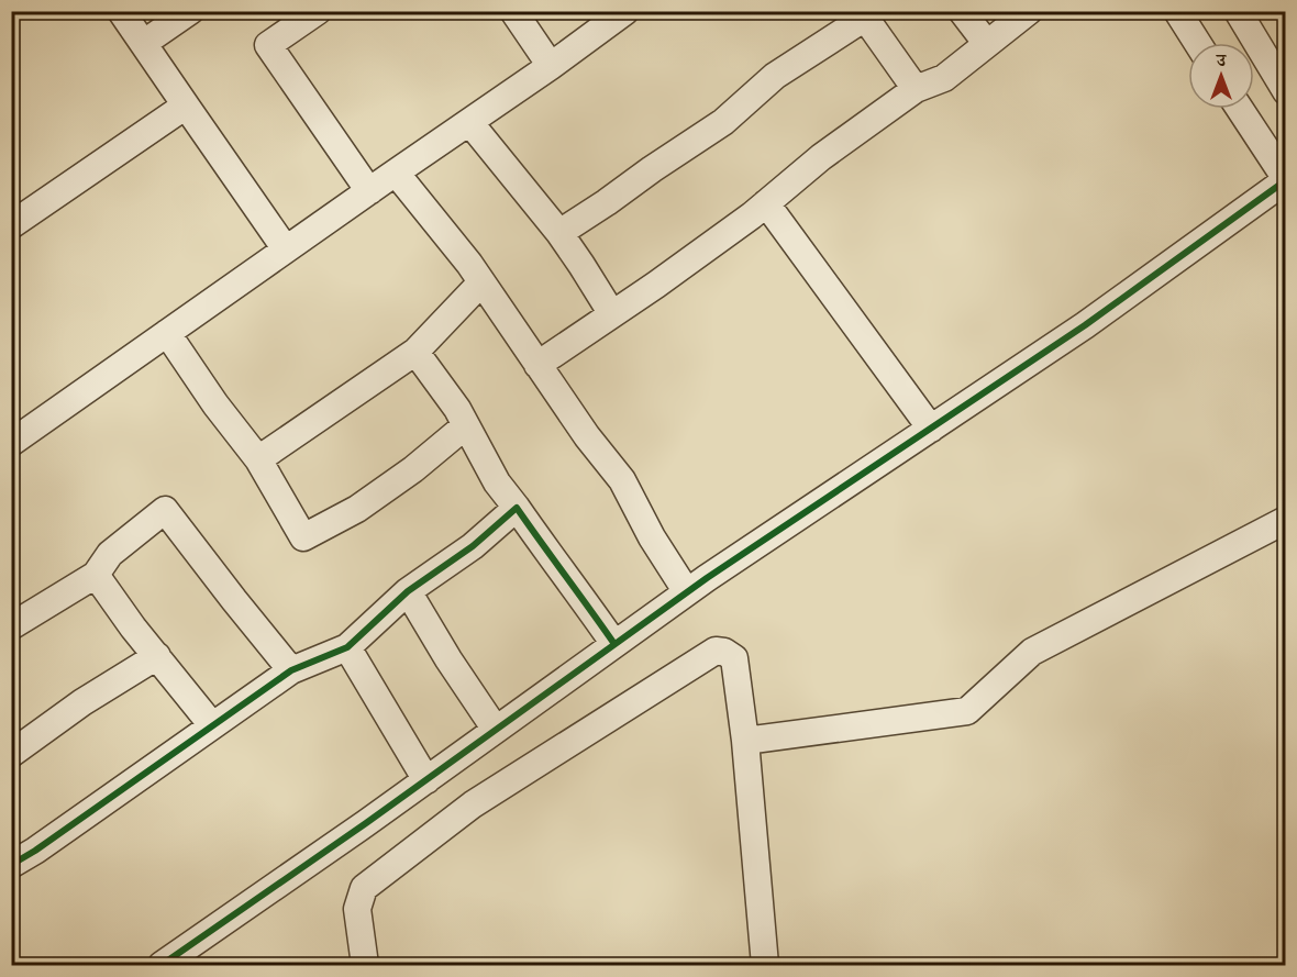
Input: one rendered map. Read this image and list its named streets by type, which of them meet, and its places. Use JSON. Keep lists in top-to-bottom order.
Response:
{
  "north": "top"
}
